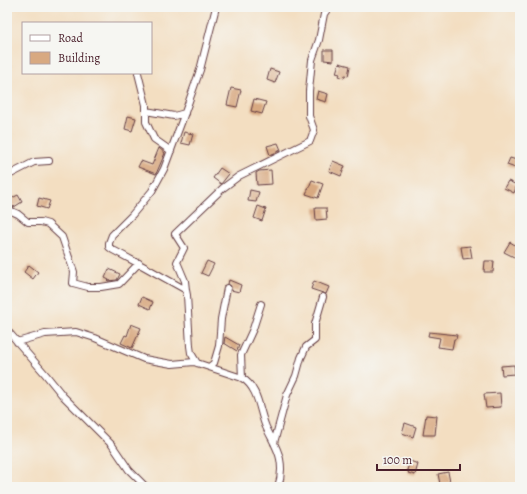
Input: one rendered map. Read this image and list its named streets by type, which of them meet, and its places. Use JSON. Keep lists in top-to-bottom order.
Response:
{
  "legend": ["Road", "Building"],
  "scale_bar": "100 m"
}
